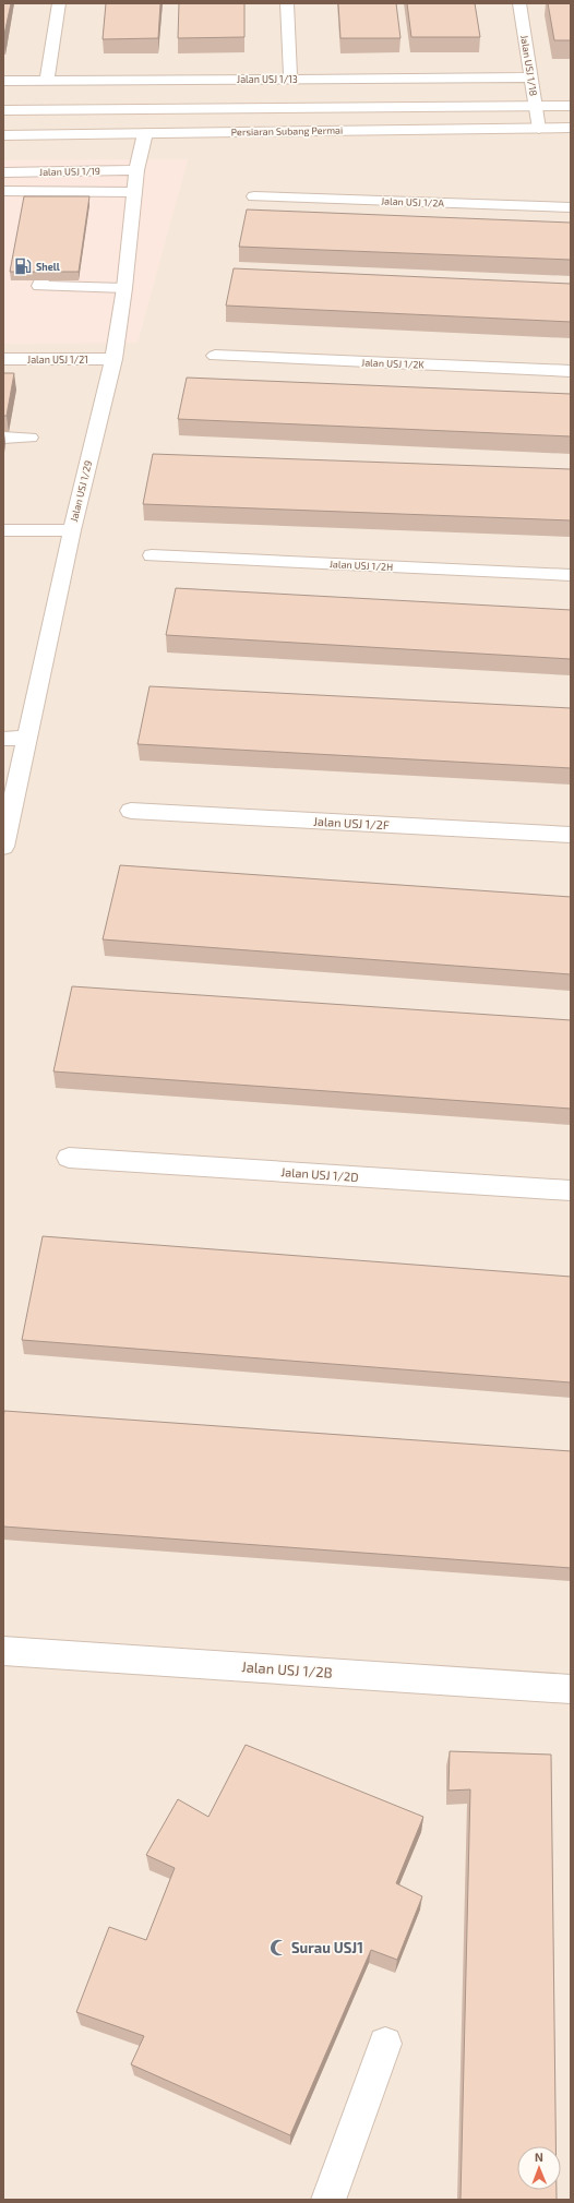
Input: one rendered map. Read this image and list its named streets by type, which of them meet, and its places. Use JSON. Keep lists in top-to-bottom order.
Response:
{
  "streets": {
    "street": [
      "Jalan USJ 1/18",
      "Jalan USJ 1/13",
      "Persiaran Subang Permai",
      "Jalan USJ 1/19",
      "Jalan USJ 1/2A",
      "Jalan USJ 1/21",
      "Jalan USJ 1/2K",
      "Jalan USJ 1/29",
      "Jalan USJ 1/2H",
      "Jalan USJ 1/2F",
      "Jalan USJ 1/2D",
      "Jalan USJ 1/2B"
    ]
  },
  "crossings": [
    ["Jalan USJ 1/18", "Jalan USJ 1/13"],
    ["Jalan USJ 1/18", "Persiaran Subang Permai"],
    ["Persiaran Subang Permai", "Jalan USJ 1/29"],
    ["Jalan USJ 1/19", "Jalan USJ 1/29"],
    ["Jalan USJ 1/21", "Jalan USJ 1/29"]
  ],
  "places": {
    "fuel station": ["Shell"],
    "mosque": ["Surau USJ1"]
  },
  "north": "top"
}
